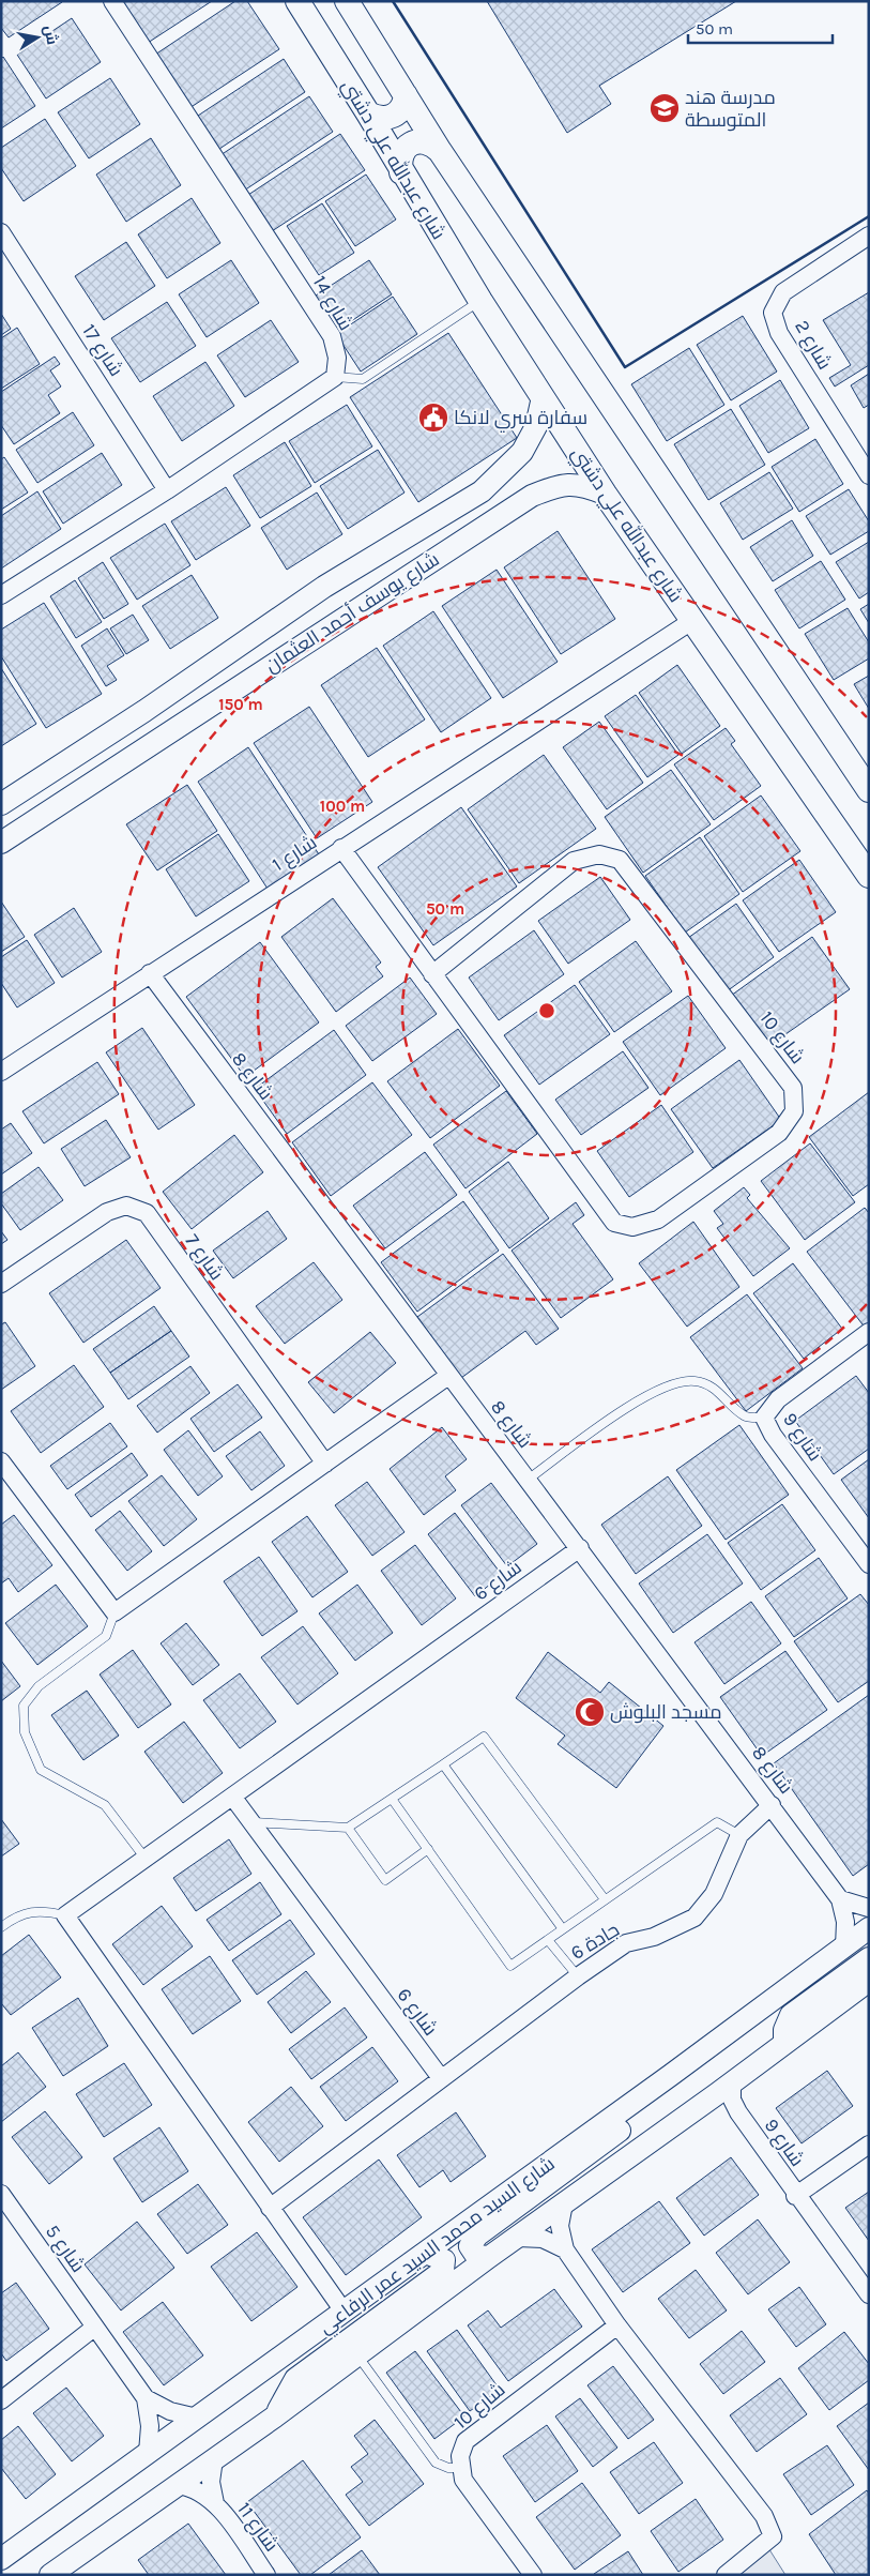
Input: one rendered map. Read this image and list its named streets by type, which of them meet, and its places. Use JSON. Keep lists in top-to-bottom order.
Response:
{
  "streets": {
    "main road": ["شارع عبدالله علي دشتي"],
    "street": [
      "شارع 14",
      "شارع 2",
      "شارع 17",
      "شارع يوسف أحمد العثمان",
      "شارع 1",
      "شارع 10",
      "شارع 8",
      "شارع 7",
      "شارع 9",
      "شارع 6",
      "جادة 6",
      "شارع السيد محمد السيد عمر الرفاعي",
      "شارع 5",
      "شارع 11"
    ]
  },
  "crossings": [
    ["شارع عبدالله علي دشتي", "شارع يوسف أحمد العثمان"],
    ["شارع عبدالله علي دشتي", "شارع 1"],
    ["شارع 1", "شارع 10"],
    ["شارع 1", "شارع 8"],
    ["شارع 8", "شارع 6"],
    ["شارع 8", "جادة 6"],
    ["شارع 8", "شارع السيد محمد السيد عمر الرفاعي"],
    ["شارع 6", "جادة 6"],
    ["شارع السيد محمد السيد عمر الرفاعي", "شارع 5"]
  ],
  "places": {
    "school or university": ["مدرسة هند المتوسطة"],
    "public building": ["سفارة سري لانكا"],
    "mosque": ["مسجد البلوش"]
  },
  "scale_bar": "50 m",
  "north": "right",
  "rings": ["150 m", "100 m", "50 m"]
}
